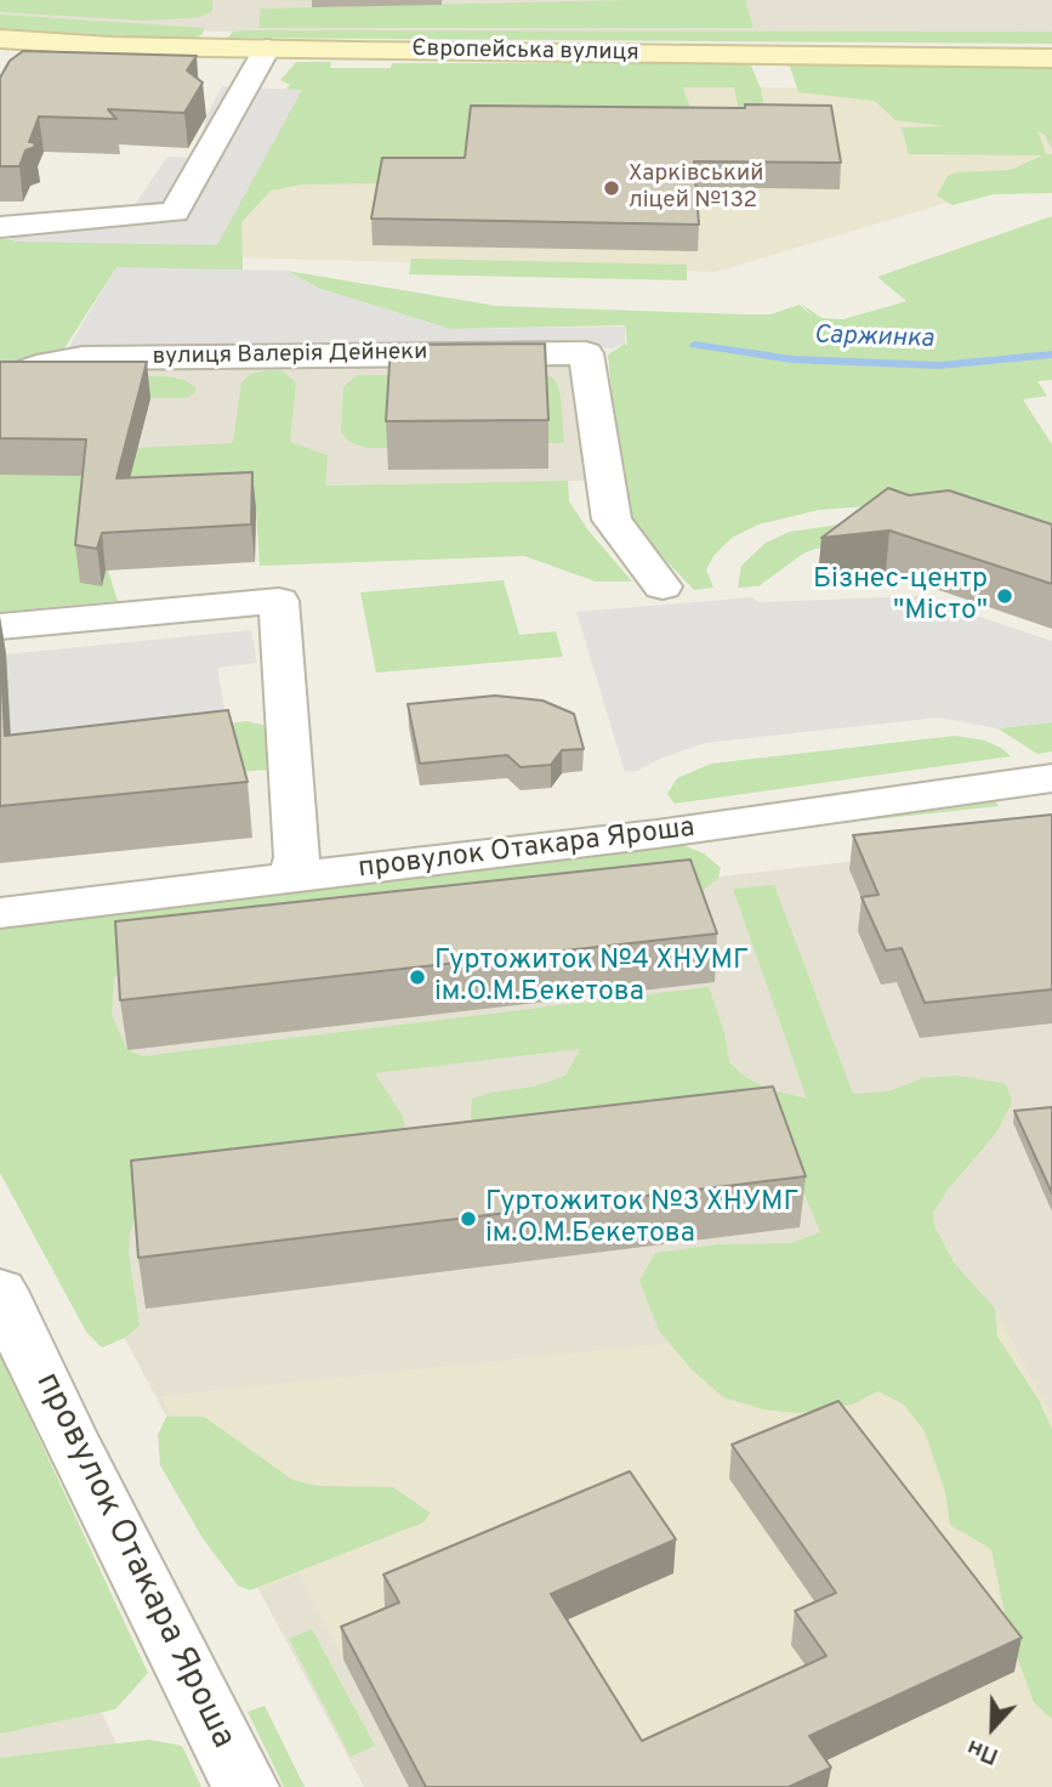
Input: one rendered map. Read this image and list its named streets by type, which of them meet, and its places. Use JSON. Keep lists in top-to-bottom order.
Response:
{
  "streets": {
    "main road": ["Європейська вулиця"],
    "street": ["вулиця Валерія Дейнеки", "провулок Отакара Яроша"]
  },
  "water": ["Саржинка"],
  "places": [
    "Харківський ліцей №132",
    "Бізнес-центр \"Місто\"",
    "Гуртожиток №4 ХНУМГ ім.О.М.Бекетова",
    "Гуртожиток №3 ХНУМГ ім.О.М.Бекетова"
  ],
  "north": "bottom"
}
